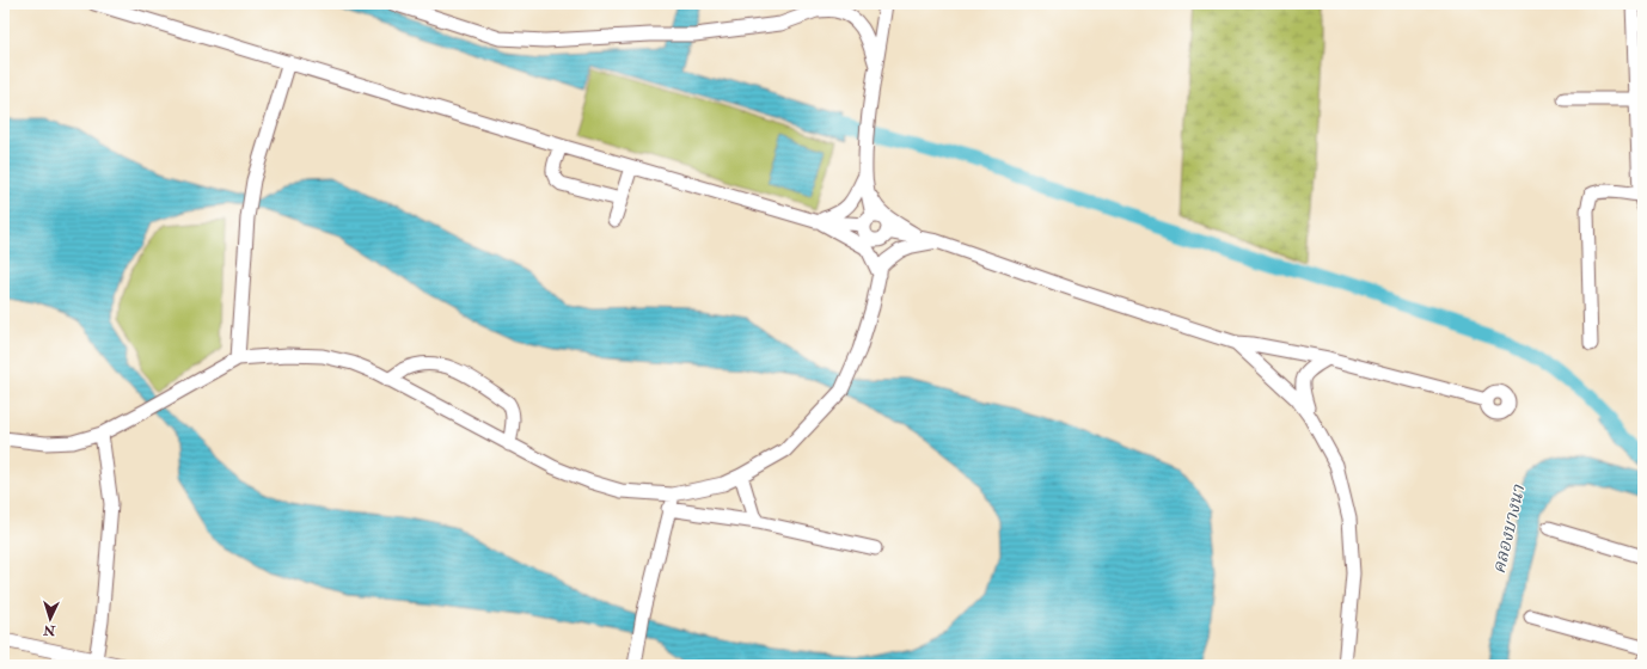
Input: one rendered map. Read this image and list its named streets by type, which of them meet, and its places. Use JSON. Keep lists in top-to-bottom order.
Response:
{
  "water": ["คลองบางนา"],
  "north": "bottom"
}
